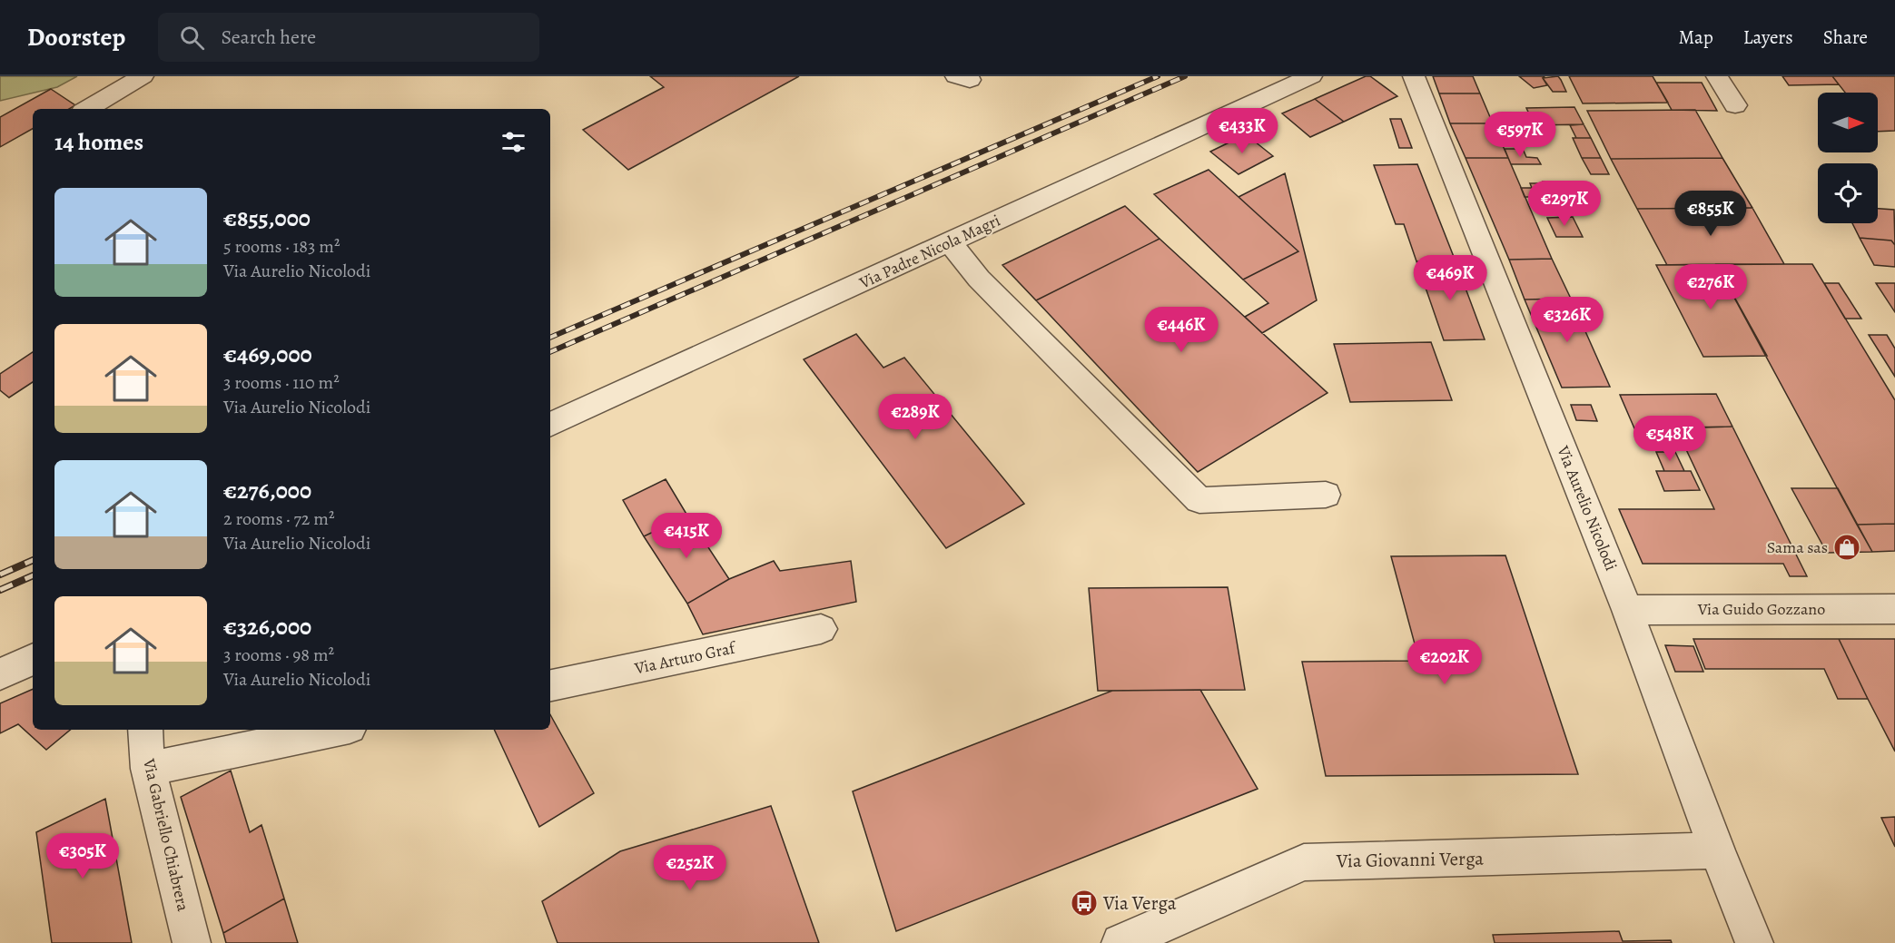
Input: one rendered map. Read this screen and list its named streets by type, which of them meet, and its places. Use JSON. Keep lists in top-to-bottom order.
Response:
{
  "streets": {
    "street": [
      "Via Padre Nicola Magri",
      "Via Aurelio Nicolodi",
      "Via Guido Gozzano",
      "Via Arturo Graf",
      "Via Gabriello Chiabrera",
      "Via Giovanni Verga"
    ]
  },
  "crossings": [
    ["Via Aurelio Nicolodi", "Via Guido Gozzano"],
    ["Via Aurelio Nicolodi", "Via Giovanni Verga"]
  ],
  "places": {
    "shop": ["Sama sas"],
    "bus stop": ["Via Verga"]
  },
  "north": "right",
  "page": {
    "header": "Doorstep",
    "search": "Search here",
    "nav": ["Map", "Layers", "Share"],
    "price": [
      "€433K",
      "€597K",
      "€297K",
      "€855K",
      "€469K",
      "€276K",
      "€326K",
      "€446K",
      "€289K",
      "€548K",
      "€415K",
      "€202K",
      "€305K",
      "€252K"
    ],
    "heading": "14 homes",
    "list": [
      {
        "name": "€855,000",
        "note": "5 rooms · 183 m² · Via Aurelio Nicolodi"
      },
      {
        "name": "€469,000",
        "note": "3 rooms · 110 m² · Via Aurelio Nicolodi"
      },
      {
        "name": "€276,000",
        "note": "2 rooms · 72 m² · Via Aurelio Nicolodi"
      },
      {
        "name": "€326,000",
        "note": "3 rooms · 98 m² · Via Aurelio Nicolodi"
      }
    ]
  }
}
